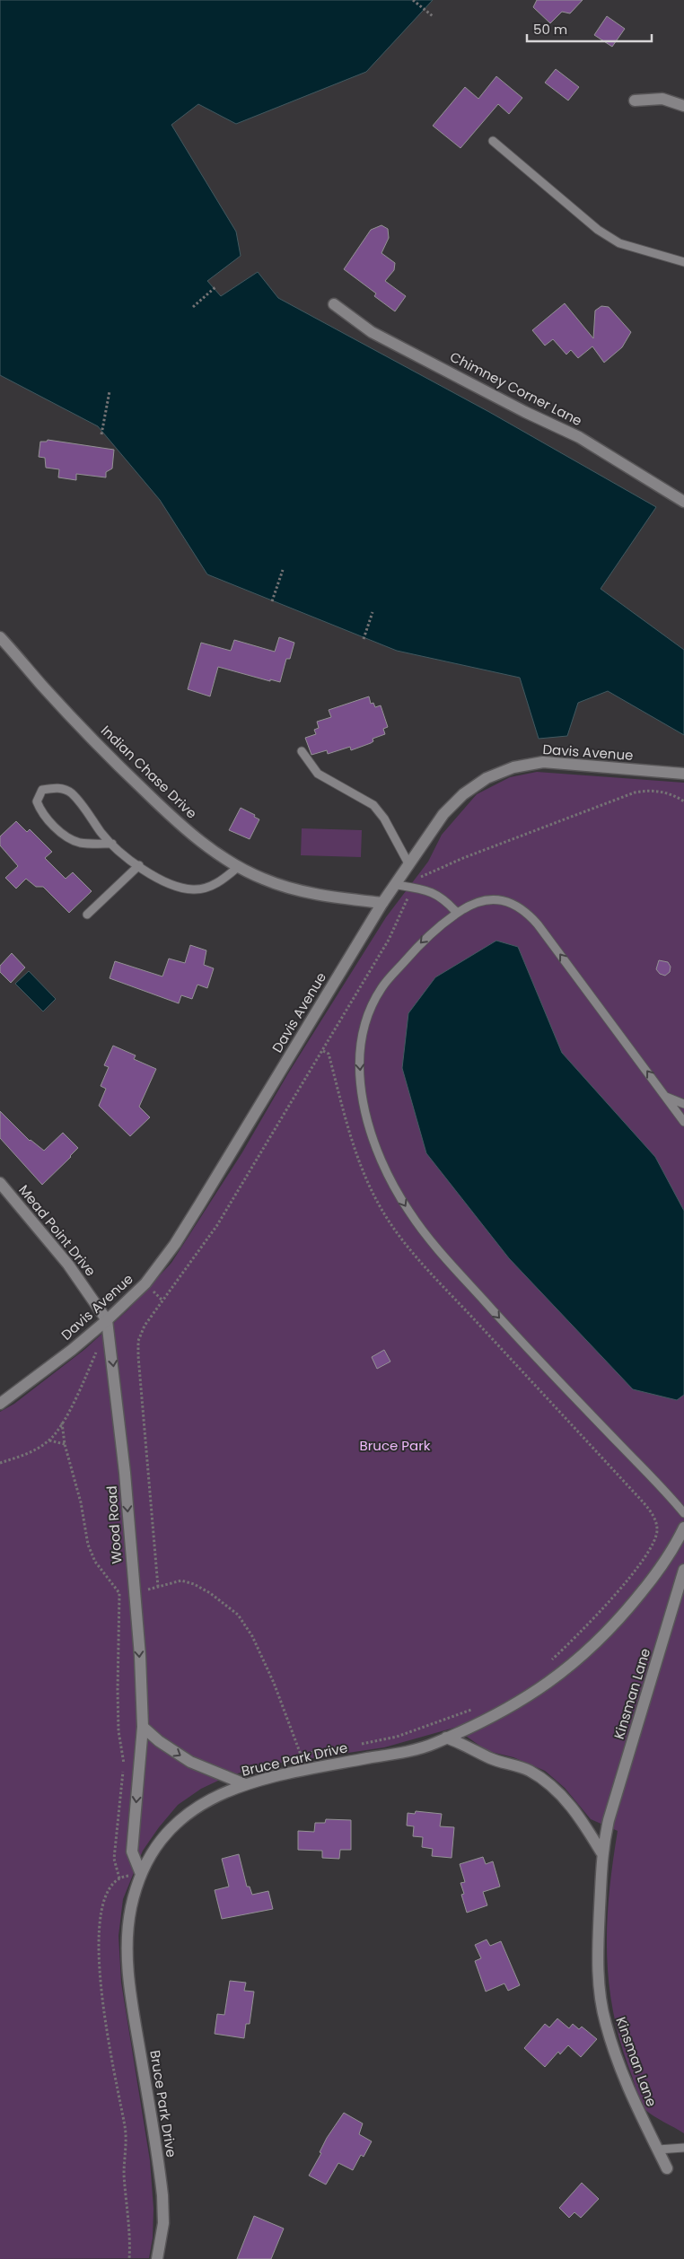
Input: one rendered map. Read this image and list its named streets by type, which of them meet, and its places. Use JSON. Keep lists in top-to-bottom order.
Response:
{
  "streets": {
    "street": [
      "Chimney Corner Lane",
      "Davis Avenue",
      "Indian Chase Drive",
      "Mead Point Drive",
      "Wood Road",
      "Kinsman Lane",
      "Bruce Park Drive"
    ]
  },
  "crossings": [
    ["Davis Avenue", "Indian Chase Drive"],
    ["Davis Avenue", "Mead Point Drive"],
    ["Davis Avenue", "Wood Road"],
    ["Mead Point Drive", "Wood Road"],
    ["Wood Road", "Bruce Park Drive"]
  ],
  "one_way": ["Wood Road"],
  "parks": ["Bruce Park"],
  "scale_bar": "50 m"
}
